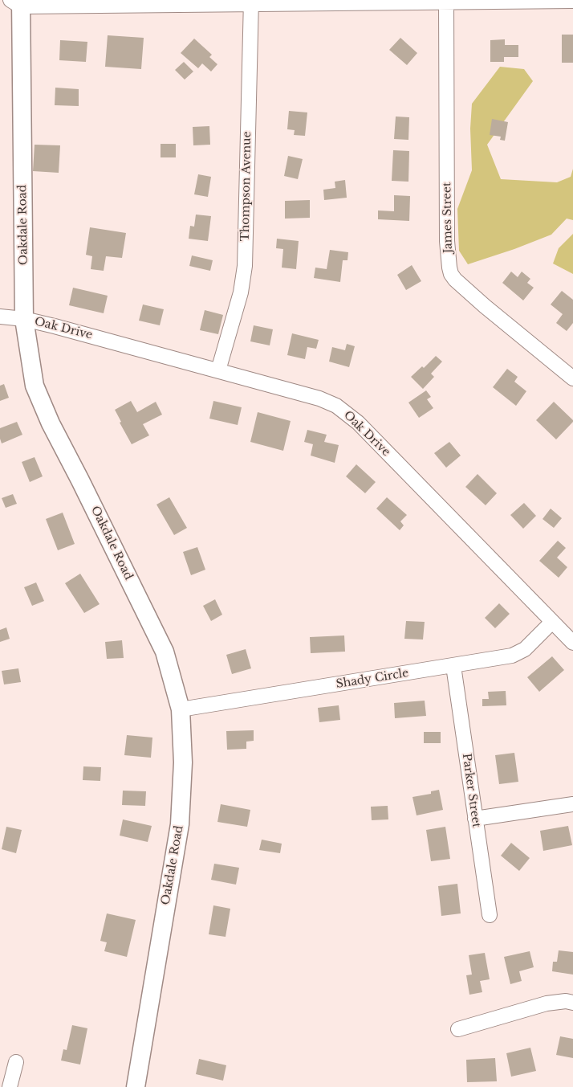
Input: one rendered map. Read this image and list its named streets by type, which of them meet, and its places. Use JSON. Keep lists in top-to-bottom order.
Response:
{
  "streets": {
    "main road": ["Oakdale Road"],
    "street": [
      "Thompson Avenue",
      "James Street",
      "Oak Drive",
      "Shady Circle",
      "Parker Street"
    ]
  },
  "crossings": [
    ["Thompson Avenue", "Oak Drive"],
    ["Oakdale Road", "Oak Drive"],
    ["Oakdale Road", "Shady Circle"],
    ["Oak Drive", "Shady Circle"],
    ["Shady Circle", "Parker Street"]
  ]
}
